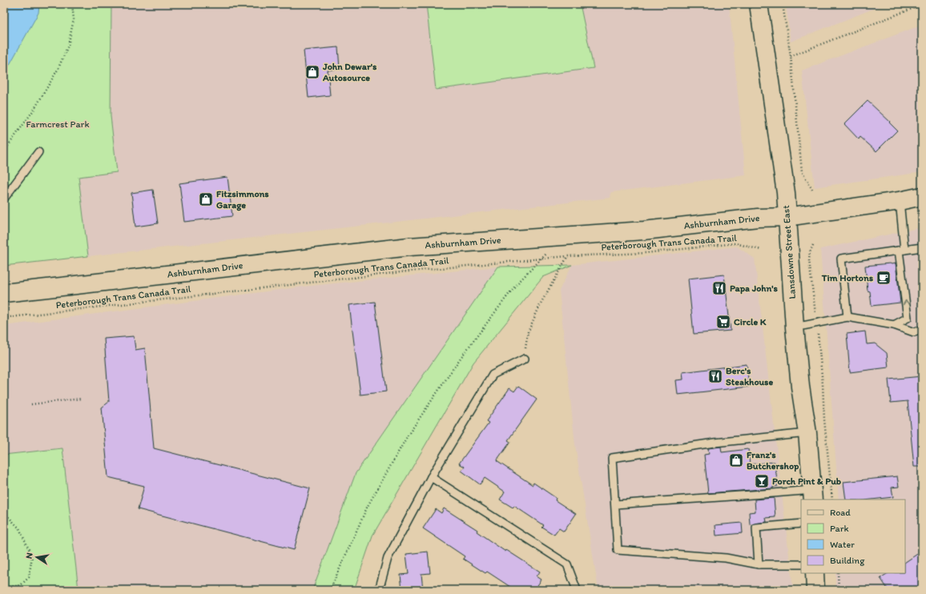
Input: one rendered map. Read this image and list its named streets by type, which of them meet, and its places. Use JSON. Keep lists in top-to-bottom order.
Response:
{
  "streets": {
    "main road": ["Ashburnham Drive", "Lansdowne Street East"],
    "path": ["Peterborough Trans Canada Trail"]
  },
  "crossings": [
    ["Ashburnham Drive", "Lansdowne Street East"]
  ],
  "parks": ["Farmcrest Park"],
  "places": {
    "shop": ["John Dewar's Autosource", "Fitzsimmons Garage", "Franz's Butchershop"],
    "cafe": ["Tim Hortons"],
    "restaurant": ["Papa John's", "Berc's Steakhouse"],
    "supermarket": ["Circle K"],
    "bar": ["Porch Pint & Pub"]
  },
  "legend": [
    "Road",
    "Park",
    "Water",
    "Building"
  ],
  "north": "left"
}
